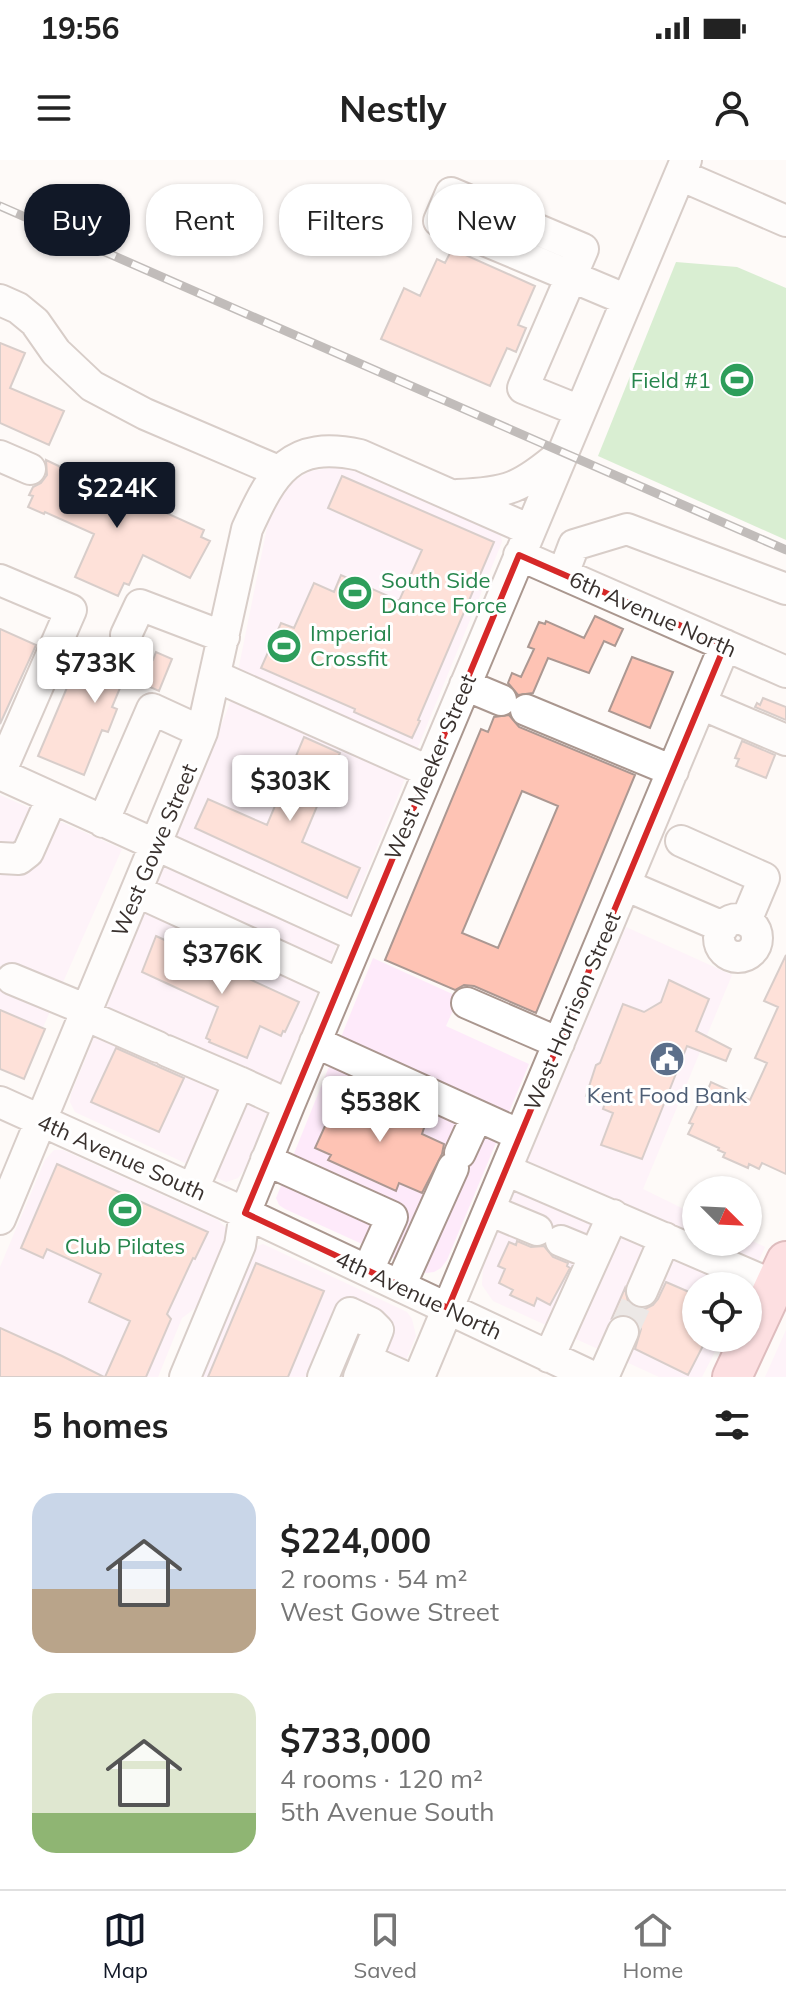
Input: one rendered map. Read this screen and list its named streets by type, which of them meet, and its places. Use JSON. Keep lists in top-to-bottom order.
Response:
{
  "streets": {
    "street": [
      "6th Avenue North",
      "West Meeker Street",
      "West Gowe Street",
      "West Harrison Street",
      "4th Avenue South",
      "4th Avenue North"
    ]
  },
  "crossings": [
    ["6th Avenue North", "West Meeker Street"],
    ["6th Avenue North", "West Gowe Street"],
    ["6th Avenue North", "West Harrison Street"],
    ["West Meeker Street", "4th Avenue South"],
    ["West Meeker Street", "4th Avenue North"],
    ["West Gowe Street", "4th Avenue South"],
    ["West Harrison Street", "4th Avenue North"],
    ["4th Avenue South", "4th Avenue North"]
  ],
  "places": {
    "sports": [
      "Field #1",
      "South Side Dance Force",
      "Imperial Crossfit",
      "Club Pilates"
    ],
    "public building": ["Kent Food Bank"]
  },
  "north": "bottom right",
  "page": {
    "status": "19:56",
    "header": "Nestly",
    "chip": [
      "Buy",
      "Rent",
      "Filters",
      "New"
    ],
    "price": [
      "$224K",
      "$733K",
      "$303K",
      "$376K",
      "$538K"
    ],
    "heading": "5 homes",
    "list": [
      {
        "name": "$224,000",
        "note": "2 rooms · 54 m² · West Gowe Street"
      },
      {
        "name": "$733,000",
        "note": "4 rooms · 120 m² · 5th Avenue South"
      }
    ],
    "tabs": ["Map", "Saved", "Home"]
  }
}
